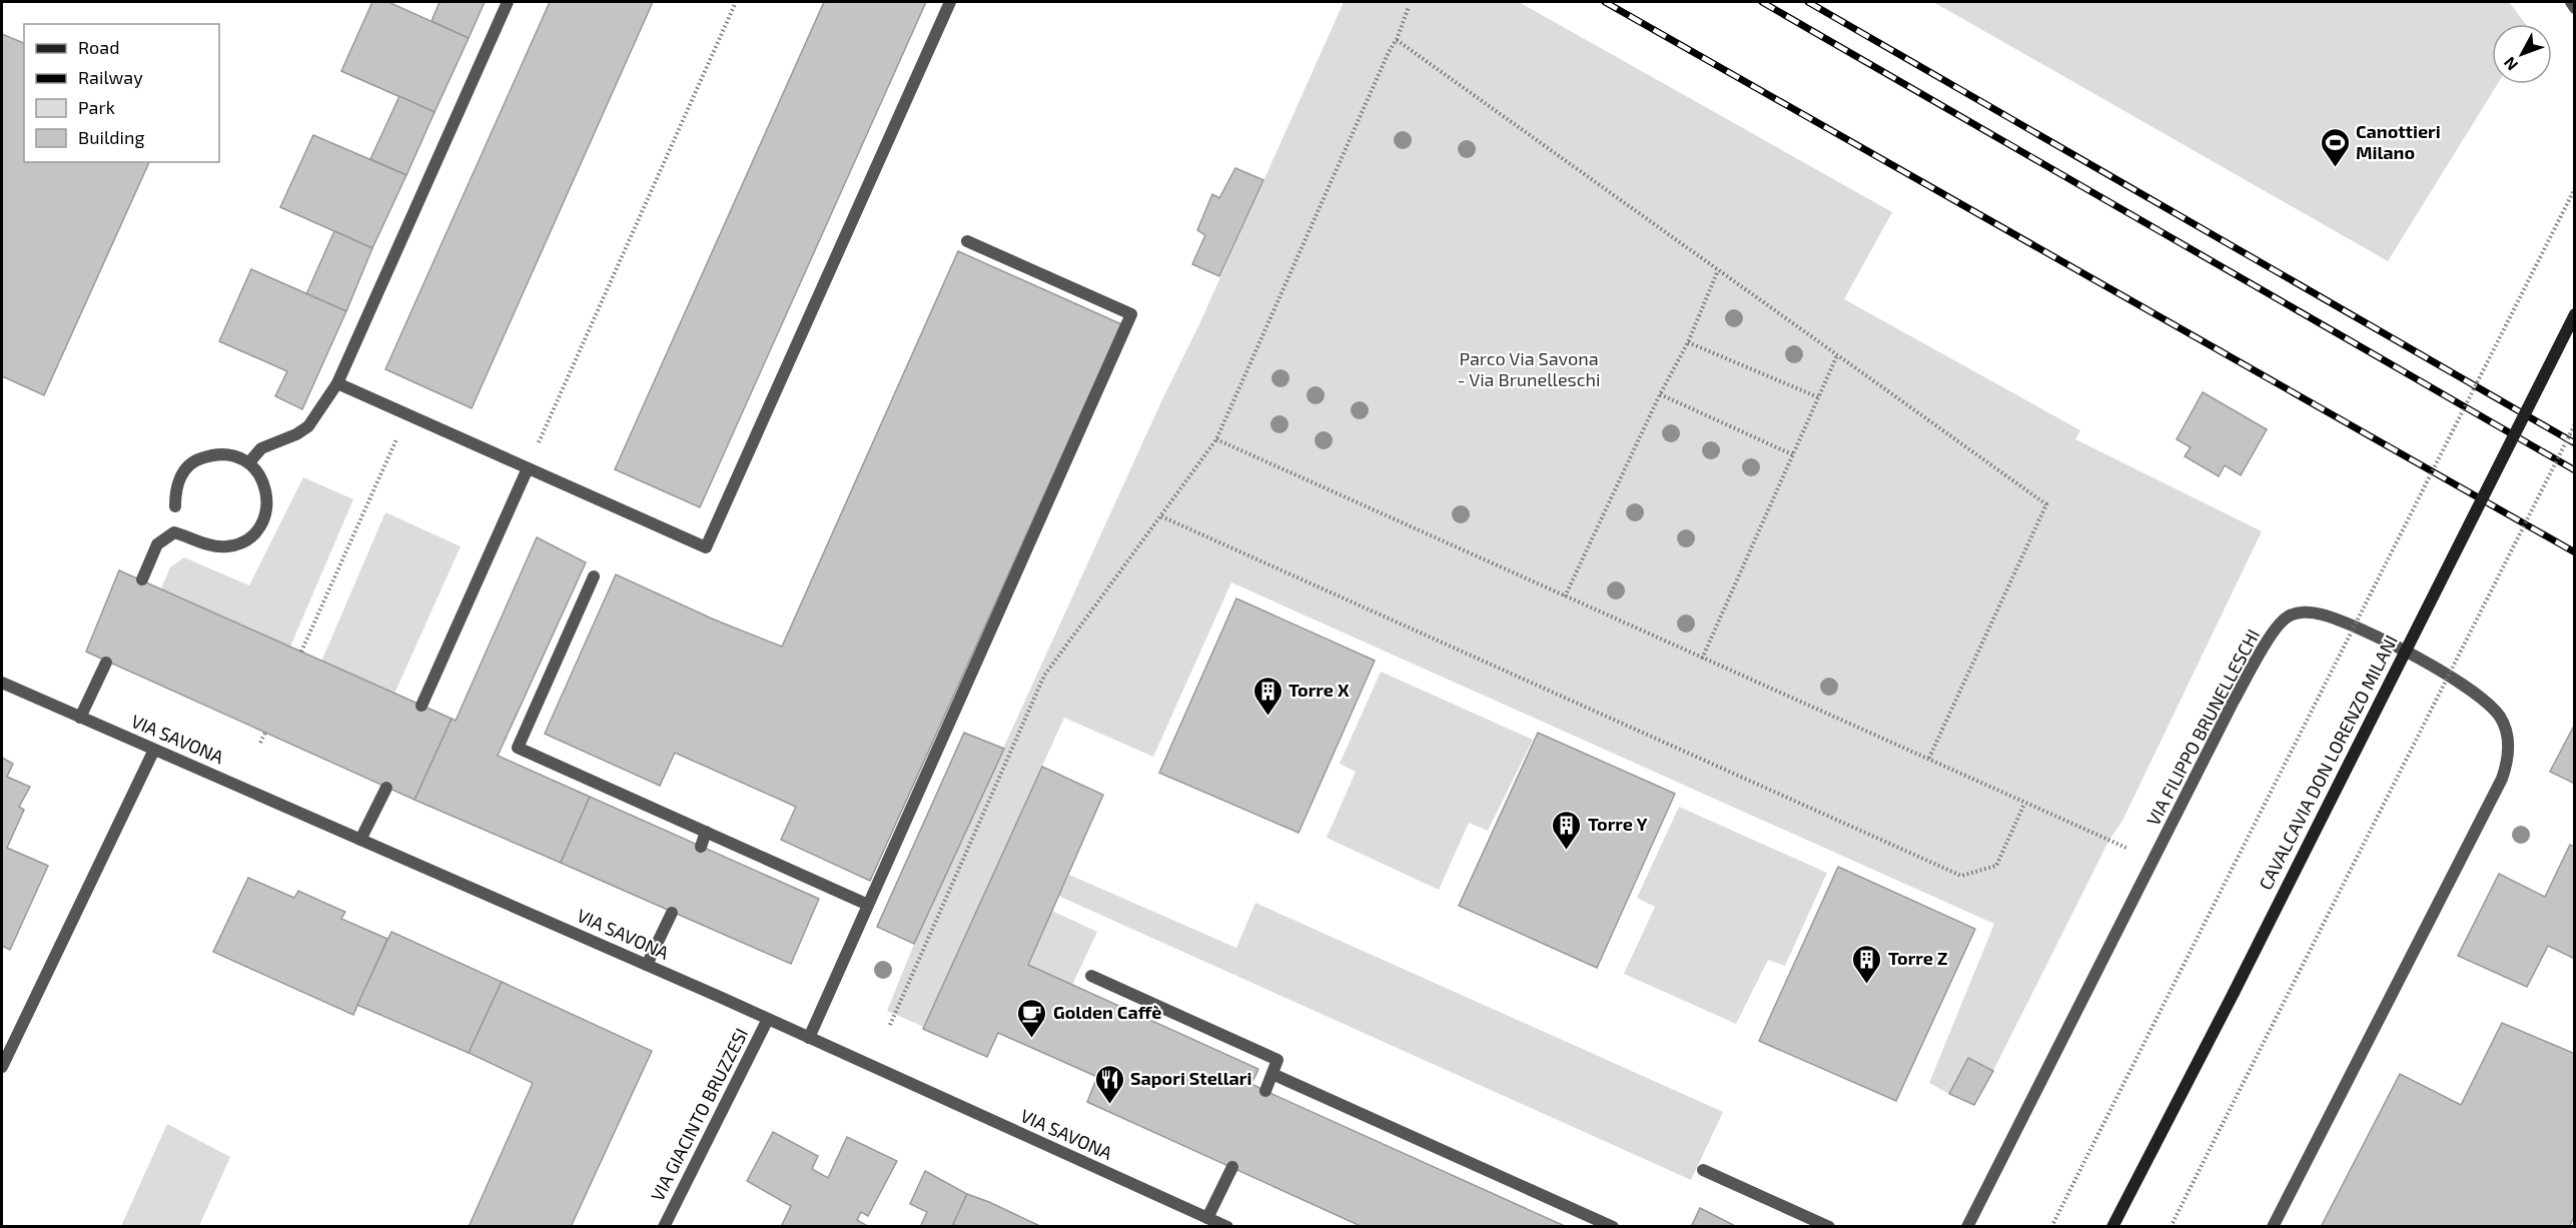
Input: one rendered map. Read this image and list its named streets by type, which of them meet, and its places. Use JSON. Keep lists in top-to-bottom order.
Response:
{
  "streets": {
    "main road": ["CAVALCAVIA DON LORENZO MILANI"],
    "street": ["VIA FILIPPO BRUNELLESCHI", "VIA SAVONA", "VIA GIACINTO BRUZZESI"]
  },
  "crossings": [
    ["VIA SAVONA", "VIA GIACINTO BRUZZESI"]
  ],
  "parks": ["Parco Via Savona - Via Brunelleschi"],
  "places": {
    "sports": ["Canottieri Milano"],
    "building": ["Torre X", "Torre Y", "Torre Z"],
    "cafe": ["Golden Caffè"],
    "restaurant": ["Sapori Stellari"]
  },
  "legend": [
    "Road",
    "Railway",
    "Park",
    "Building"
  ],
  "north": "bottom left"
}
